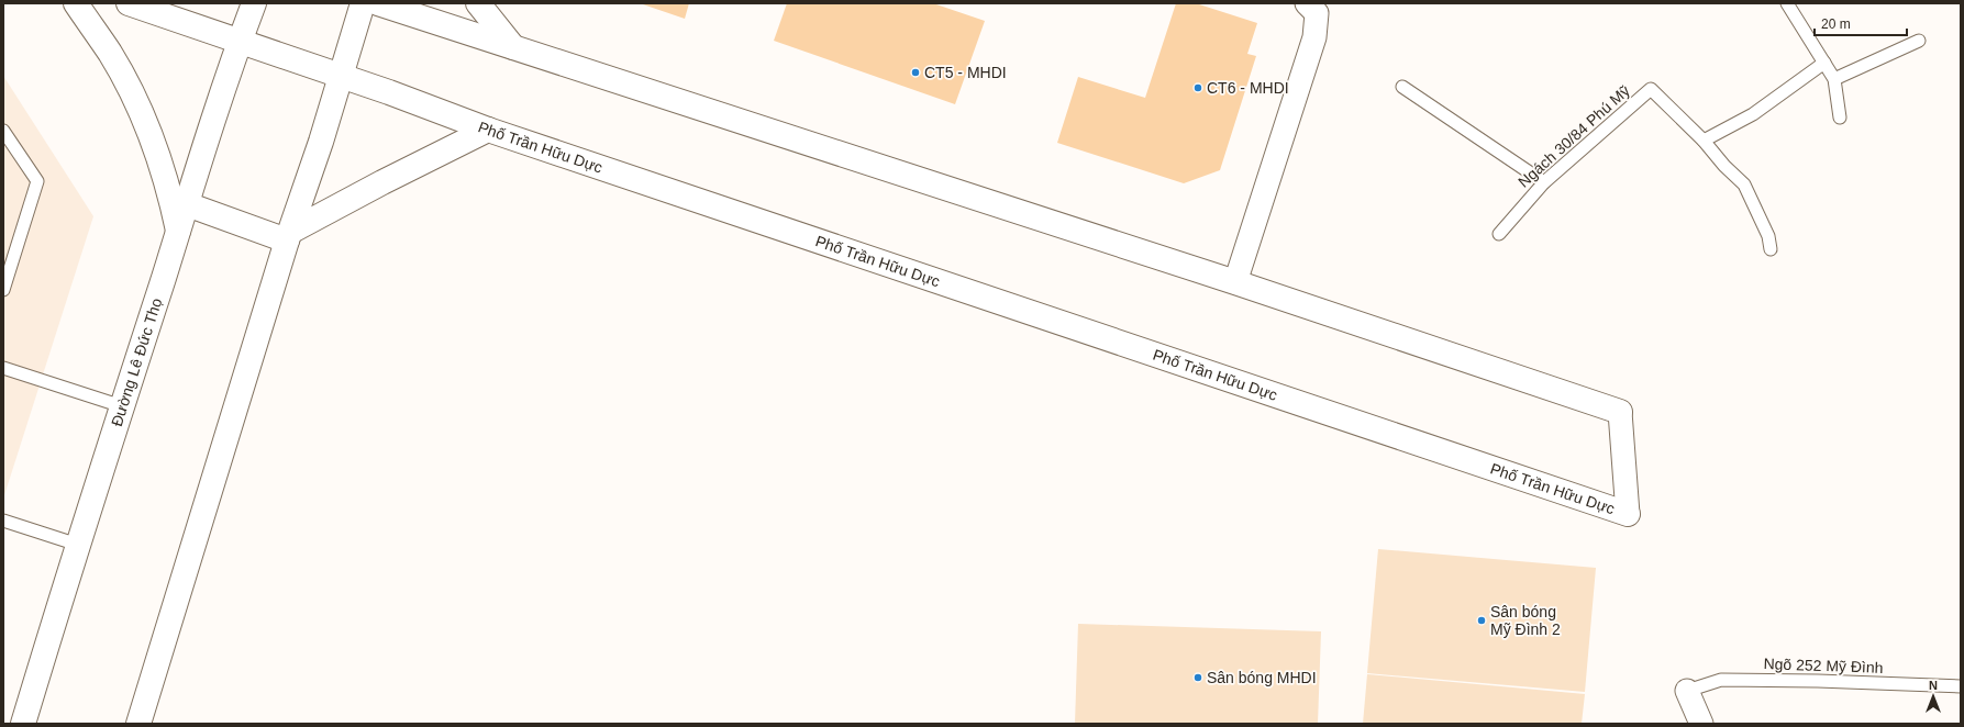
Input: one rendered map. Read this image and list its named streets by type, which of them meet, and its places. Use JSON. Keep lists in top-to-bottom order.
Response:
{
  "streets": {
    "main road": ["Phố Trần Hữu Dực", "Đường Lê Đức Thọ"],
    "lane": ["Ngách 30/84 Phú Mỹ", "Ngõ 252 Mỹ Đình"]
  },
  "crossings": [
    ["Phố Trần Hữu Dực", "Đường Lê Đức Thọ"]
  ],
  "places": [
    "CT5 - MHDI",
    "CT6 - MHDI",
    "Sân bóng Mỹ Đình 2",
    "Sân bóng MHDI"
  ],
  "scale_bar": "20 m",
  "north": "top"
}
